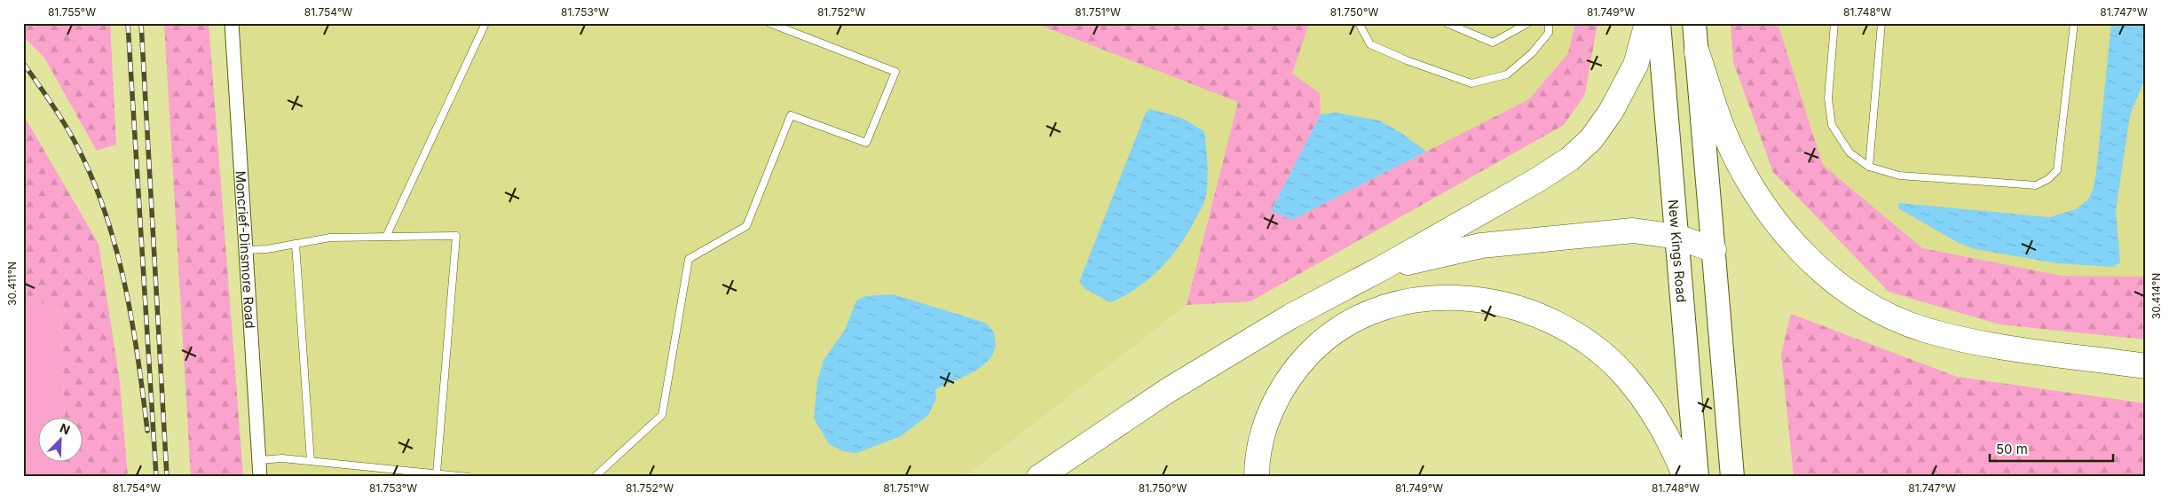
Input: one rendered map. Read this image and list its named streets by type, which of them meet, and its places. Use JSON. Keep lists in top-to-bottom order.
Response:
{
  "streets": {
    "highway": ["New Kings Road"],
    "street": ["Moncrief-Dinsmore Road"]
  },
  "scale_bar": "50 m",
  "north": "top right",
  "coordinates": [
    "81.755°W",
    "81.754°W",
    "81.753°W",
    "81.752°W",
    "81.751°W",
    "81.750°W",
    "81.749°W",
    "81.748°W",
    "81.747°W",
    "30.411°N",
    "30.414°N"
  ]
}
